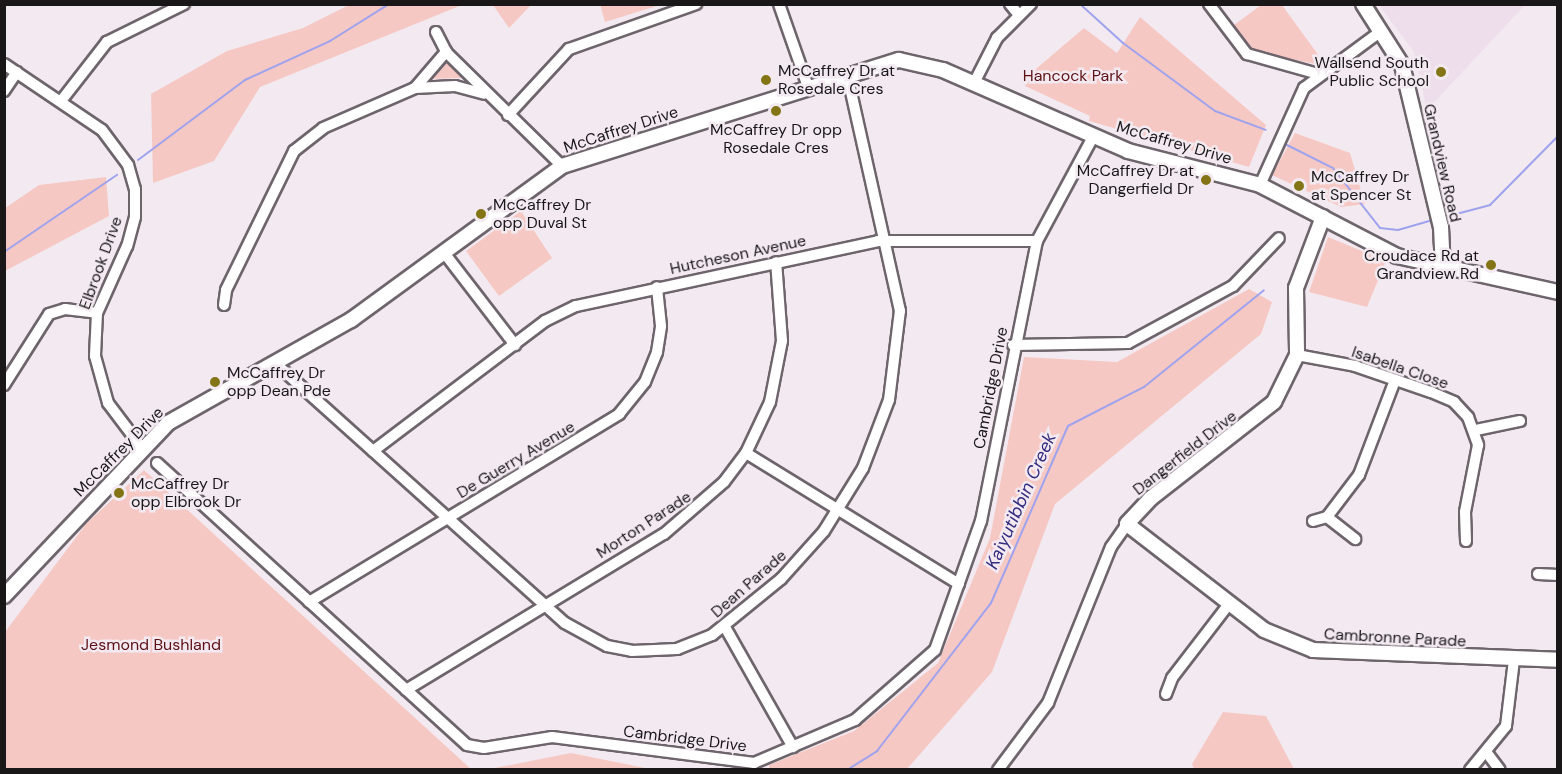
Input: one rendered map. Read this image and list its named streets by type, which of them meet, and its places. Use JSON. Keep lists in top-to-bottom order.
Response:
{
  "streets": {
    "main road": [
      "McCaffrey Drive",
      "Grandview Road",
      "Dangerfield Drive",
      "Cambronne Parade"
    ],
    "street": [
      "Hutcheson Avenue",
      "Elbrook Drive",
      "Isabella Close",
      "Cambridge Drive",
      "De Guerry Avenue",
      "Morton Parade",
      "Dean Parade"
    ]
  },
  "crossings": [
    ["McCaffrey Drive", "Grandview Road"],
    ["McCaffrey Drive", "Elbrook Drive"],
    ["McCaffrey Drive", "Dangerfield Drive"],
    ["McCaffrey Drive", "Dean Parade"],
    ["Hutcheson Avenue", "Cambridge Drive"],
    ["Hutcheson Avenue", "De Guerry Avenue"],
    ["Hutcheson Avenue", "Morton Parade"],
    ["Hutcheson Avenue", "Dean Parade"],
    ["Isabella Close", "Dangerfield Drive"],
    ["Cambridge Drive", "De Guerry Avenue"],
    ["Cambridge Drive", "Morton Parade"],
    ["Dangerfield Drive", "Cambronne Parade"],
    ["De Guerry Avenue", "Dean Parade"],
    ["Morton Parade", "Dean Parade"]
  ],
  "water": ["Kaiyutibbin Creek"],
  "parks": ["Hancock Park", "Jesmond Bushland"],
  "places": [
    "Wallsend South Public School",
    "McCaffrey Dr at Rosedale Cres",
    "McCaffrey Dr opp Rosedale Cres",
    "McCaffrey Dr at Dangerfield Dr",
    "McCaffrey Dr at Spencer St",
    "McCaffrey Dr opp Duval St",
    "Croudace Rd at Grandview Rd",
    "McCaffrey Dr opp Dean Pde",
    "McCaffrey Dr opp Elbrook Dr"
  ]
}
